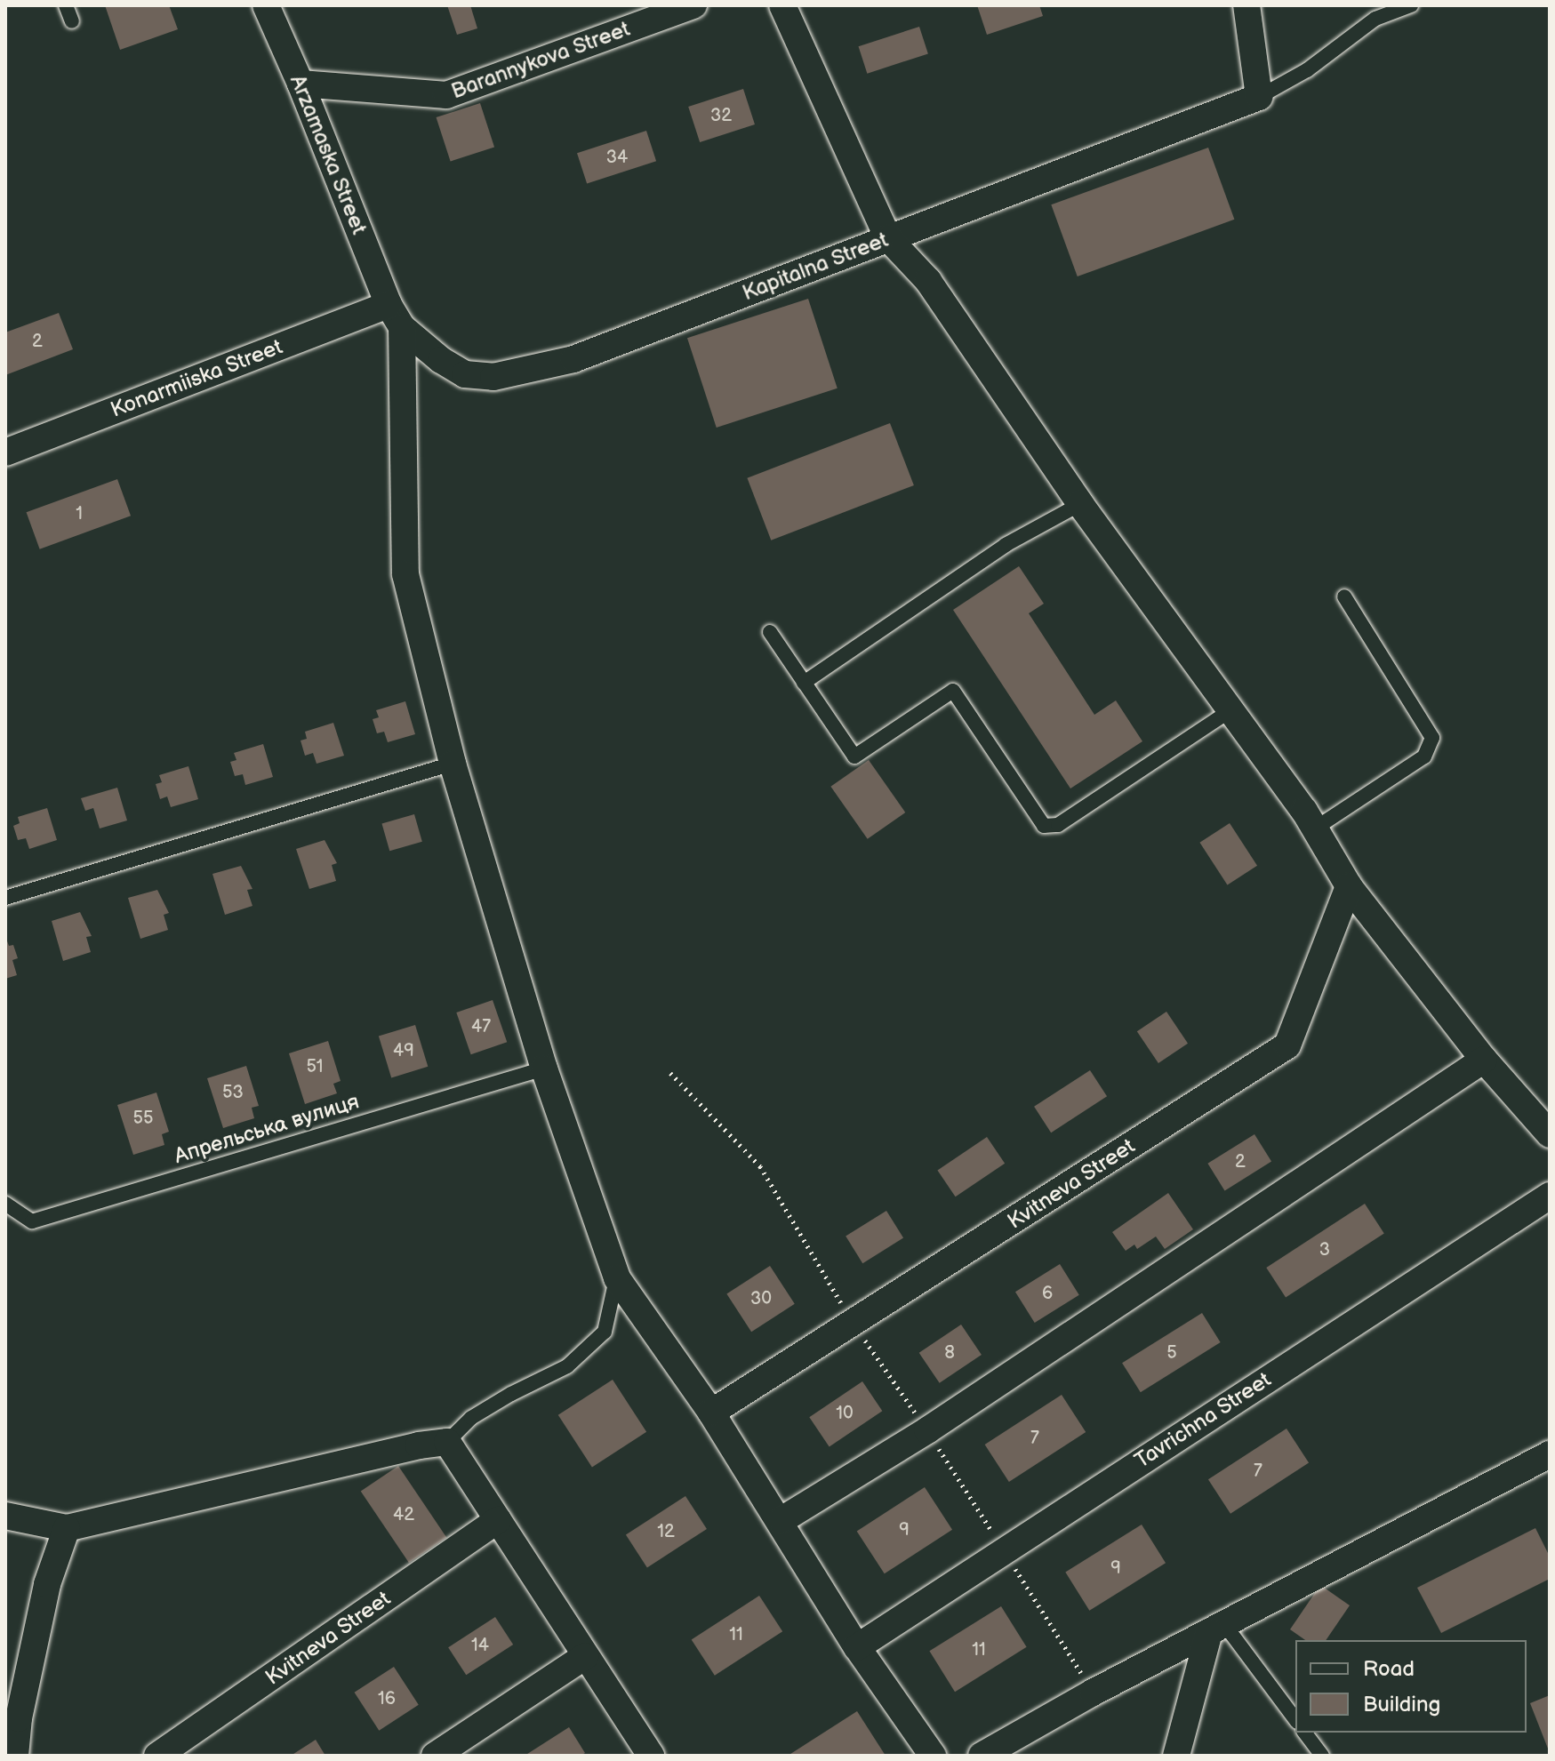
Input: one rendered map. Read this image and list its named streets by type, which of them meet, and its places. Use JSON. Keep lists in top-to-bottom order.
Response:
{
  "streets": {
    "street": [
      "Barannykova Street",
      "Arzamaska Street",
      "Kapitalna Street",
      "Konarmiiska Street",
      "Kvitneva Street",
      "Tavrichna Street"
    ],
    "lane": ["Апрельська вулиця"]
  },
  "crossings": [
    ["Barannykova Street", "Arzamaska Street"],
    ["Arzamaska Street", "Kapitalna Street"],
    ["Arzamaska Street", "Konarmiiska Street"],
    ["Kapitalna Street", "Konarmiiska Street"]
  ],
  "house_numbers": [
    "32",
    "34",
    "2",
    "1",
    "47",
    "49",
    "51",
    "53",
    "55",
    "2",
    "3",
    "6",
    "30",
    "8",
    "5",
    "10",
    "7",
    "7",
    "42",
    "9",
    "12",
    "9",
    "11",
    "14",
    "11",
    "16"
  ],
  "legend": ["Road", "Building"]
}
